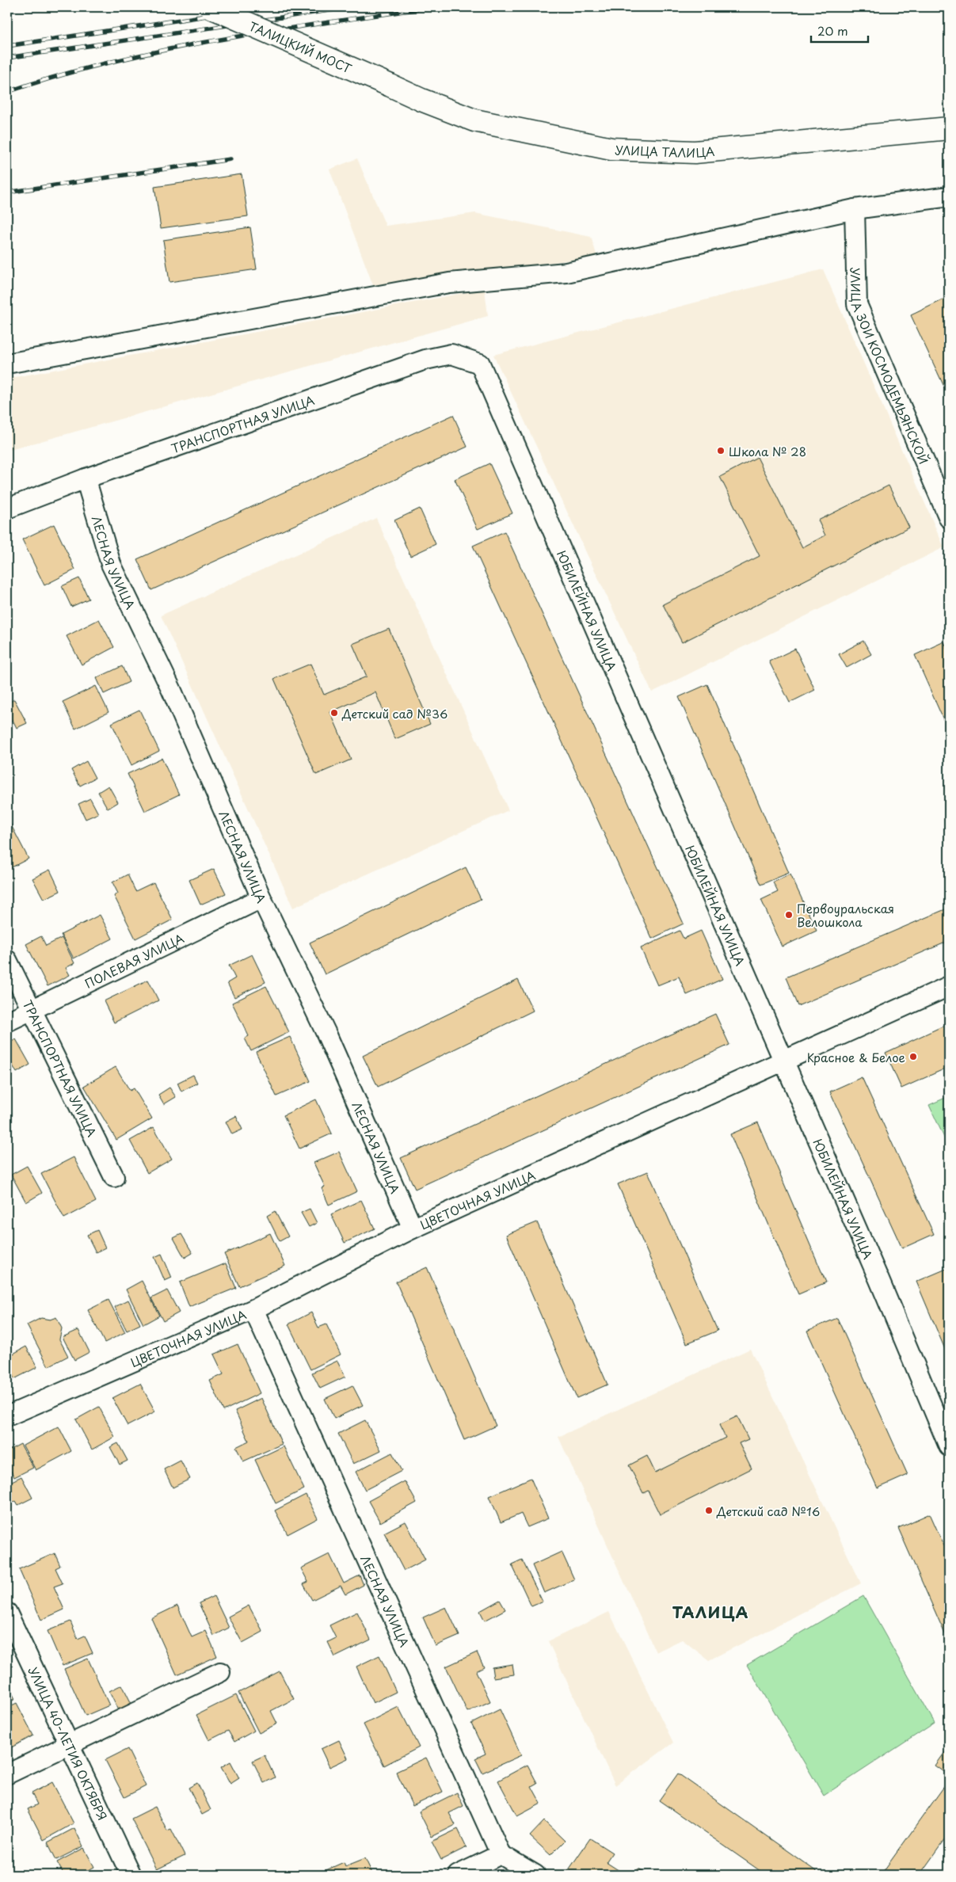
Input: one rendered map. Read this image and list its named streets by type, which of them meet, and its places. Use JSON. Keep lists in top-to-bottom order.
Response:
{
  "streets": {
    "main road": ["ТАЛИЦКИЙ МОСТ", "УЛИЦА ТАЛИЦА"],
    "street": [
      "УЛИЦА ЗОИ КОСМОДЕМЬЯНСКОЙ",
      "ТРАНСПОРТНАЯ УЛИЦА",
      "ЛЕСНАЯ УЛИЦА",
      "ЮБИЛЕЙНАЯ УЛИЦА",
      "ПОЛЕВАЯ УЛИЦА",
      "ЦВЕТОЧНАЯ УЛИЦА",
      "УЛИЦА 40-ЛЕТИЯ ОКТЯБРЯ"
    ]
  },
  "crossings": [
    ["ТАЛИЦКИЙ МОСТ", "УЛИЦА ТАЛИЦА"],
    ["ТРАНСПОРТНАЯ УЛИЦА", "ЛЕСНАЯ УЛИЦА"],
    ["ТРАНСПОРТНАЯ УЛИЦА", "ЮБИЛЕЙНАЯ УЛИЦА"],
    ["ТРАНСПОРТНАЯ УЛИЦА", "ПОЛЕВАЯ УЛИЦА"],
    ["ЛЕСНАЯ УЛИЦА", "ПОЛЕВАЯ УЛИЦА"],
    ["ЛЕСНАЯ УЛИЦА", "ЦВЕТОЧНАЯ УЛИЦА"],
    ["ЮБИЛЕЙНАЯ УЛИЦА", "ЦВЕТОЧНАЯ УЛИЦА"]
  ],
  "districts": ["ТАЛИЦА"],
  "places": [
    "Школа № 28",
    "Детский сад №36",
    "Первоуральская Велошкола",
    "Красное & Белое",
    "Детский сад №16"
  ],
  "scale_bar": "20 m"
}
